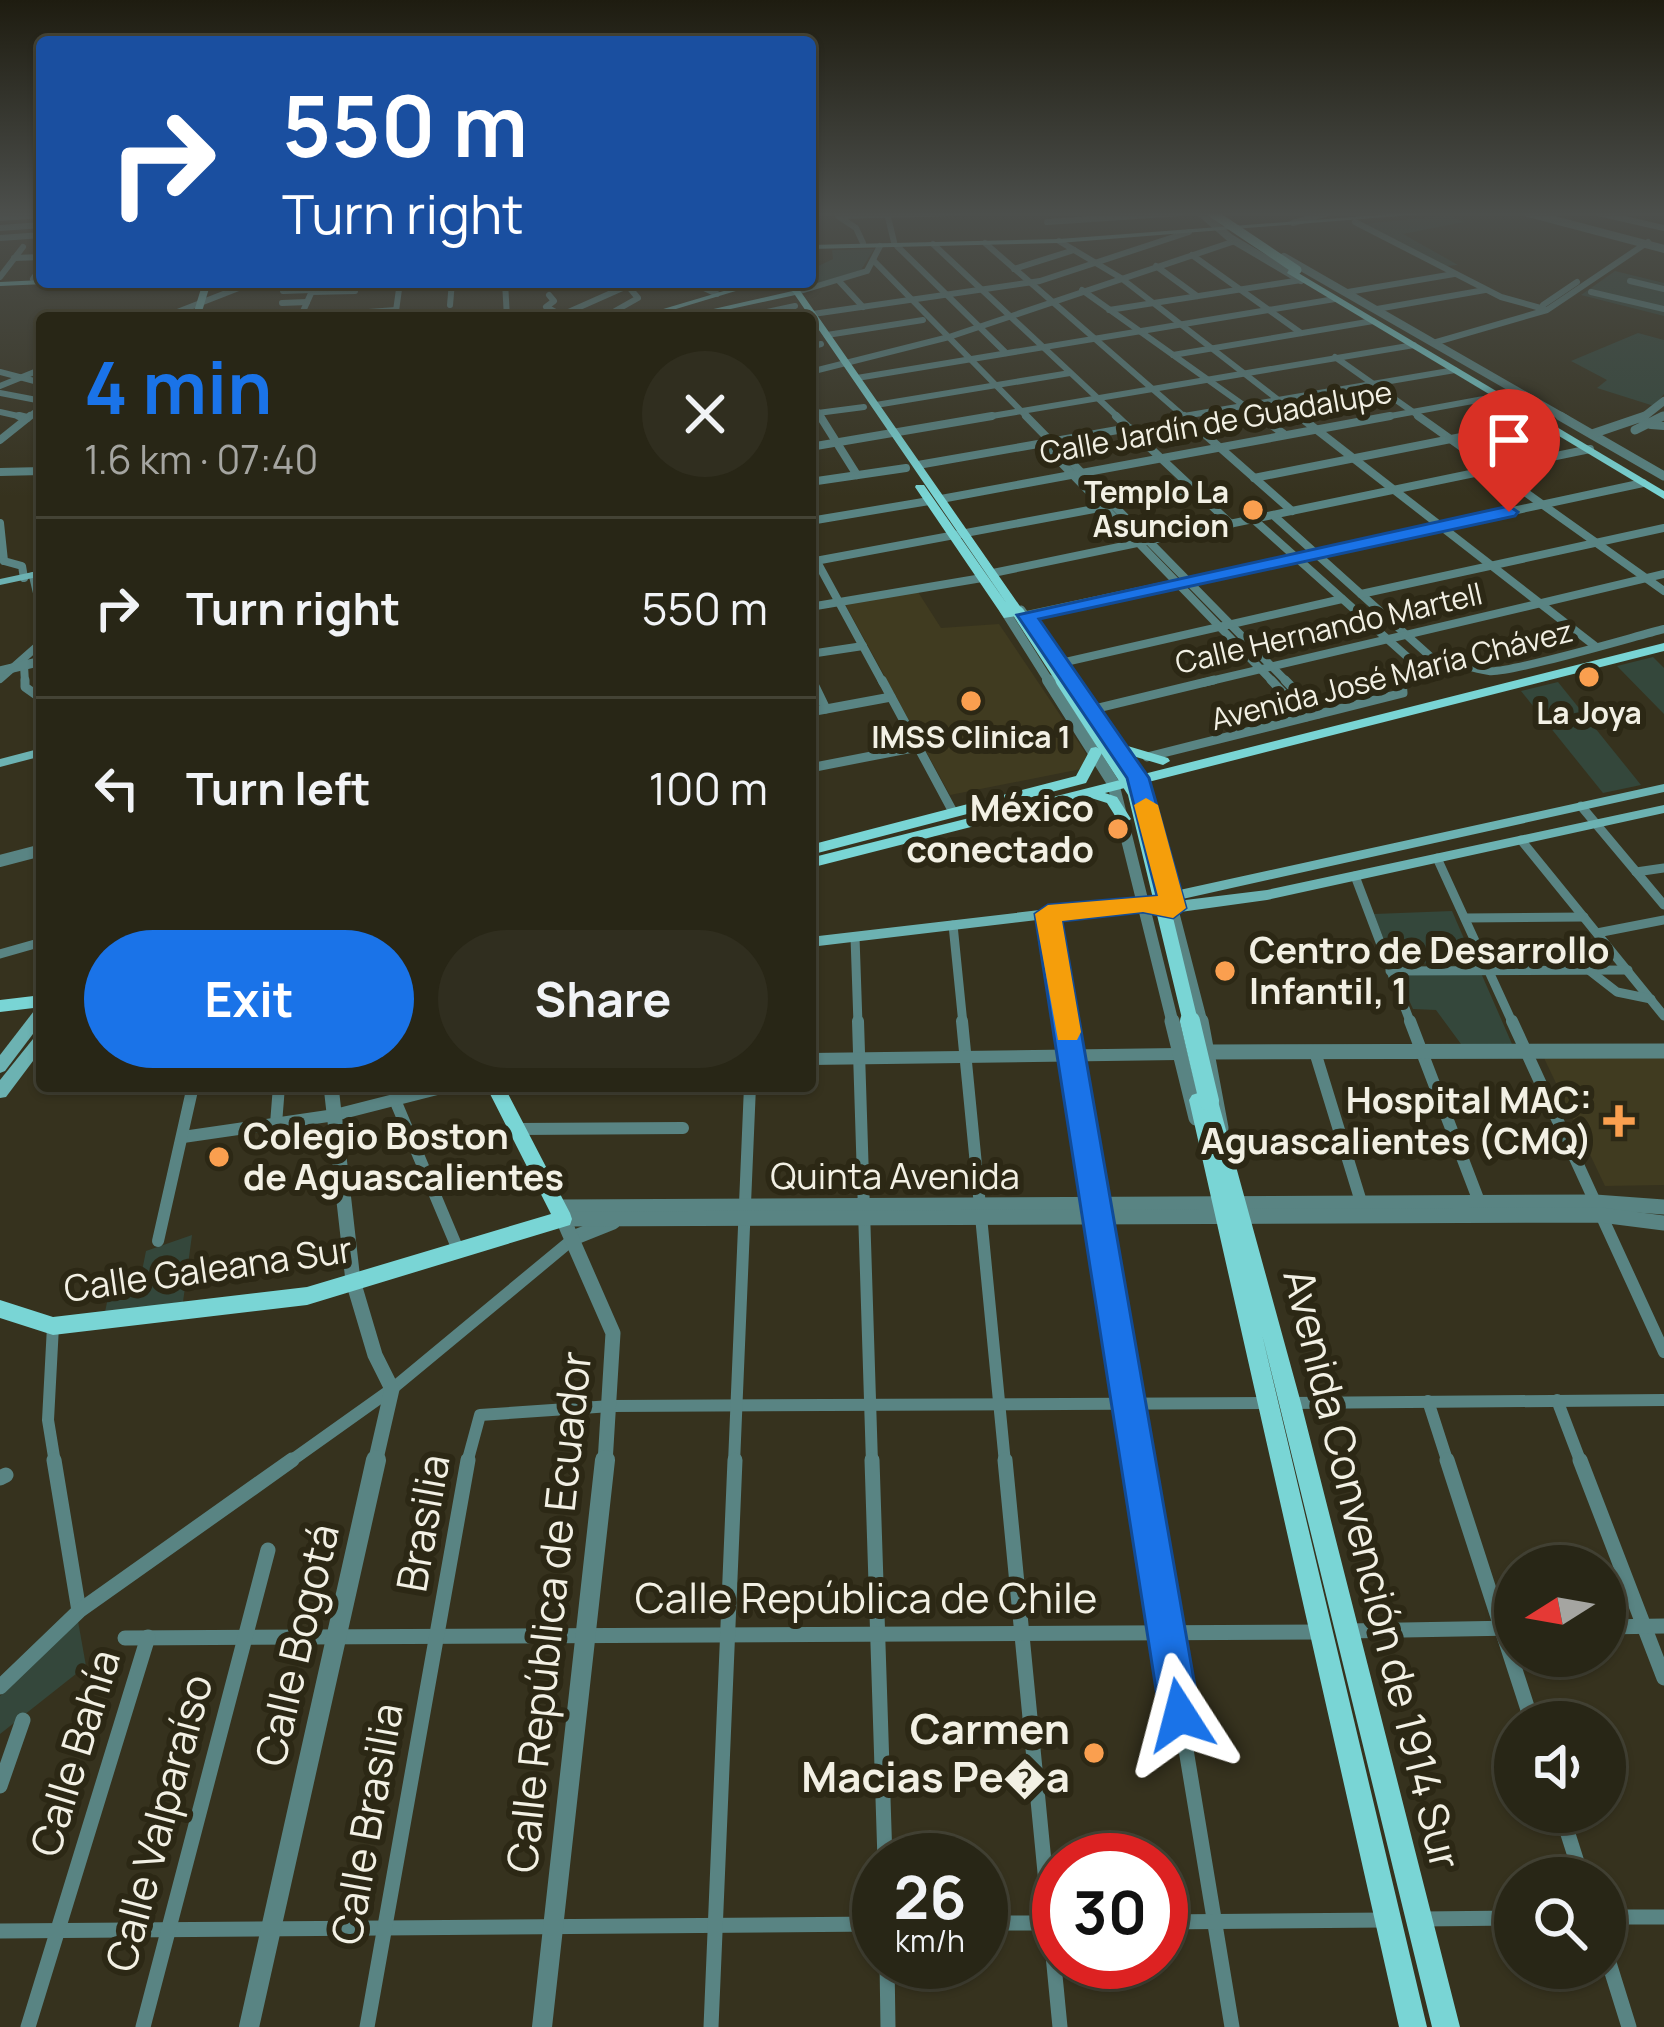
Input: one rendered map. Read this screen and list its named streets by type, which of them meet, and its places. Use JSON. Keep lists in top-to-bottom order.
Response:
{
  "streets": {
    "main road": [
      "Avenida José María Chávez",
      "Calle Galeana Sur",
      "Avenida Convención de 1914 Sur",
      "Calle República de Ecuador"
    ],
    "street": [
      "Calle Jardín de Guadalupe",
      "Calle Hernando Martell",
      "Quinta Avenida",
      "Brasilia",
      "Calle República de Chile",
      "Calle Bogotá",
      "Calle Bahía",
      "Calle Valparaíso",
      "Calle Brasilia"
    ]
  },
  "crossings": [
    ["Calle Jardín de Guadalupe", "Avenida Convención de 1914 Sur"],
    ["Calle Hernando Martell", "Avenida Convención de 1914 Sur"],
    ["Avenida José María Chávez", "Avenida Convención de 1914 Sur"],
    ["Quinta Avenida", "Calle Galeana Sur"],
    ["Quinta Avenida", "Avenida Convención de 1914 Sur"],
    ["Quinta Avenida", "Calle República de Ecuador"],
    ["Calle Galeana Sur", "Calle República de Ecuador"],
    ["Brasilia", "Calle República de Chile"],
    ["Brasilia", "Calle República de Ecuador"],
    ["Brasilia", "Calle Brasilia"],
    ["Avenida Convención de 1914 Sur", "Calle República de Chile"],
    ["Calle República de Chile", "Calle República de Ecuador"],
    ["Calle República de Chile", "Calle Bogotá"],
    ["Calle República de Chile", "Calle Bahía"],
    ["Calle República de Chile", "Calle Valparaíso"],
    ["Calle República de Chile", "Calle Brasilia"]
  ],
  "places": {
    "other": [
      "Templo La Asuncion",
      "La Joya",
      "IMSS Clinica 1",
      "México conectado",
      "Centro de Desarrollo Infantil, 1",
      "Colegio Boston de Aguascalientes",
      "Carmen Macias Pe�a"
    ],
    "health": ["Hospital MAC: Aguascalientes (CMQ)"]
  },
  "north": "left",
  "page": {
    "turn": ["550 m", "Turn right"],
    "heading": ["4 min", "1.6 km · 07:40"],
    "list": [
      {
        "name": "Turn right",
        "value": "550 m"
      },
      {
        "name": "Turn left",
        "value": "100 m"
      }
    ],
    "buttons": ["Exit", "Share"],
    "speed": "26 km/h",
    "limit": "30"
  }
}
